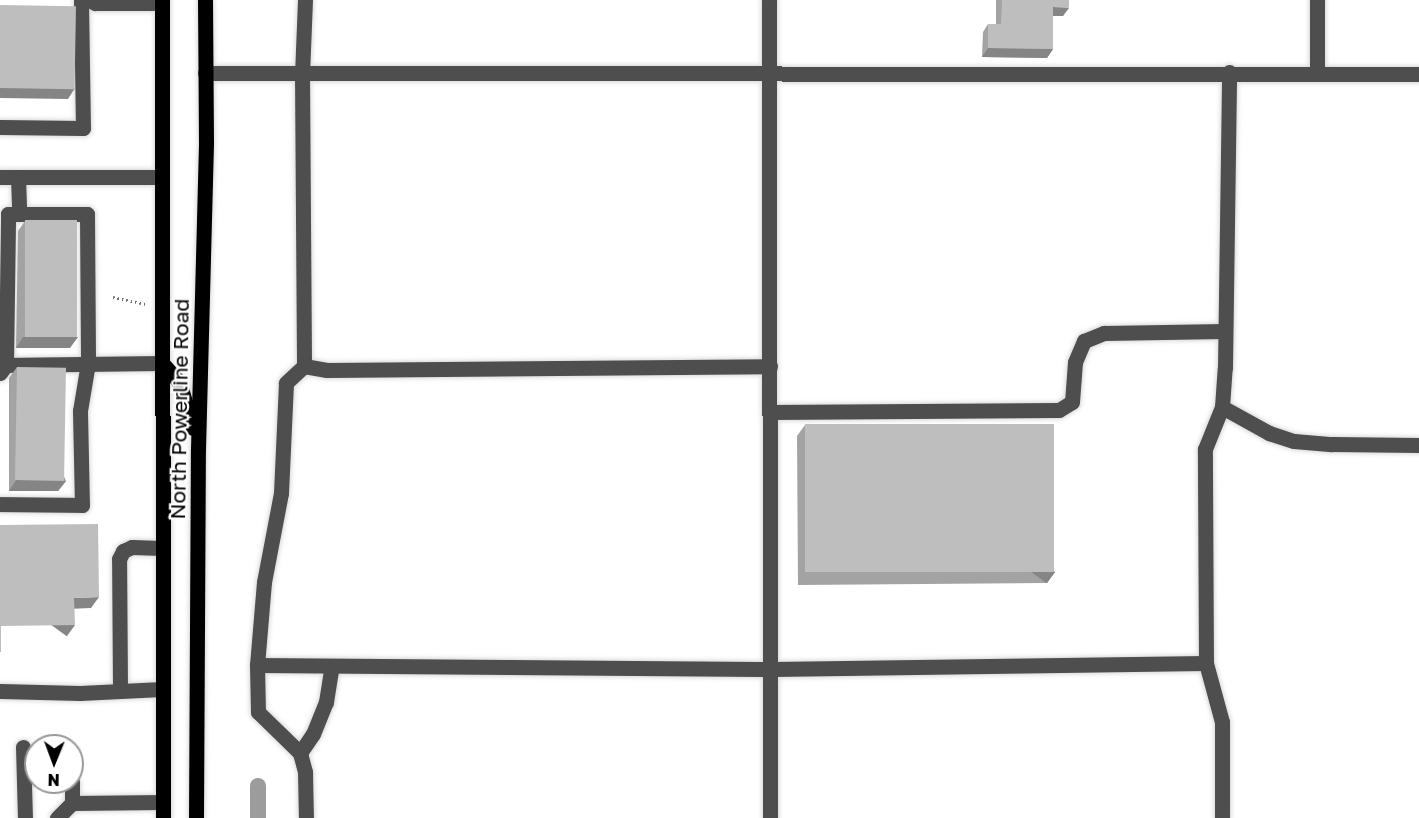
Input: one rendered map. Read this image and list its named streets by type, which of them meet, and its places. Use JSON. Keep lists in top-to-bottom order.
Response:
{
  "streets": {
    "main road": ["North Powerline Road"]
  },
  "north": "bottom"
}
